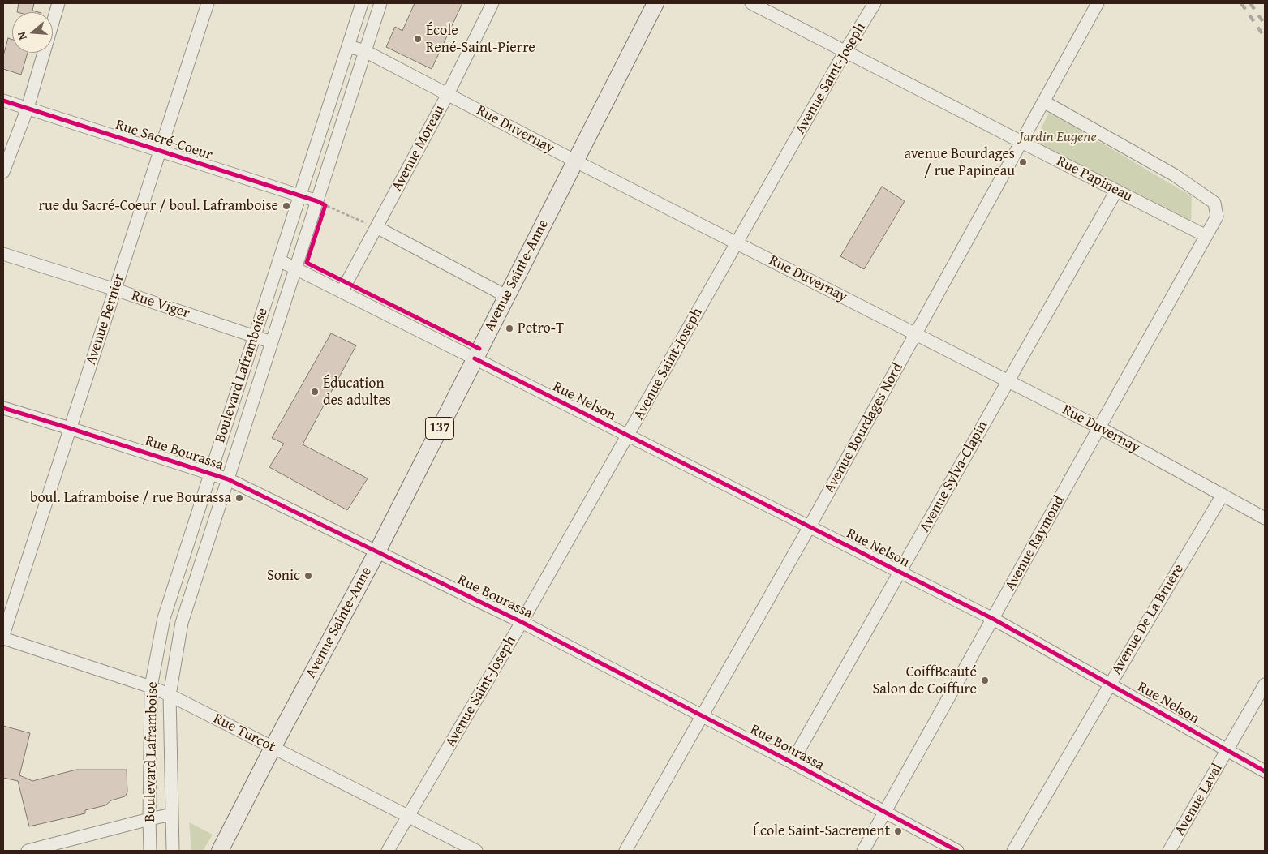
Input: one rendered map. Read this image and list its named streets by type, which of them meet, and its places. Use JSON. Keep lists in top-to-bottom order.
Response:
{
  "streets": {
    "main road": ["Avenue Sainte-Anne", "137"],
    "street": [
      "Avenue Saint-Joseph",
      "Rue Duvernay",
      "Rue Sacré-Coeur",
      "Avenue Moreau",
      "Rue Papineau",
      "Rue Viger",
      "Avenue Bernier",
      "Boulevard Laframboise",
      "Rue Nelson",
      "Avenue Bourdages Nord",
      "Rue Bourassa",
      "Avenue Sylva-Clapin",
      "Avenue Raymond",
      "Avenue De La Bruère",
      "Rue Turcot",
      "Avenue Laval"
    ]
  },
  "crossings": [
    ["Avenue Saint-Joseph", "Rue Duvernay"],
    ["Avenue Saint-Joseph", "Rue Papineau"],
    ["Avenue Saint-Joseph", "Rue Nelson"],
    ["Avenue Saint-Joseph", "Rue Bourassa"],
    ["Avenue Saint-Joseph", "Rue Turcot"],
    ["Rue Duvernay", "Avenue Moreau"],
    ["Rue Duvernay", "Avenue Sainte-Anne"],
    ["Rue Duvernay", "Boulevard Laframboise"],
    ["Rue Duvernay", "Avenue Bourdages Nord"],
    ["Rue Duvernay", "Avenue Sylva-Clapin"],
    ["Rue Duvernay", "Avenue Raymond"],
    ["Rue Duvernay", "Avenue De La Bruère"],
    ["Rue Sacré-Coeur", "Avenue Bernier"],
    ["Rue Sacré-Coeur", "Boulevard Laframboise"],
    ["Avenue Moreau", "Rue Nelson"],
    ["Rue Papineau", "Avenue Bourdages Nord"],
    ["Rue Papineau", "Avenue Sylva-Clapin"],
    ["Rue Papineau", "Avenue Raymond"],
    ["Avenue Sainte-Anne", "Rue Nelson"],
    ["Avenue Sainte-Anne", "Rue Bourassa"],
    ["Avenue Sainte-Anne", "Rue Turcot"],
    ["Rue Viger", "Avenue Bernier"],
    ["Rue Viger", "Boulevard Laframboise"],
    ["Avenue Bernier", "Rue Bourassa"],
    ["Avenue Bernier", "Rue Turcot"],
    ["Boulevard Laframboise", "Rue Nelson"],
    ["Boulevard Laframboise", "Rue Bourassa"],
    ["Boulevard Laframboise", "Rue Turcot"],
    ["Rue Nelson", "Avenue Bourdages Nord"],
    ["Rue Nelson", "Avenue Sylva-Clapin"],
    ["Rue Nelson", "Avenue Raymond"],
    ["Rue Nelson", "Avenue De La Bruère"],
    ["Rue Nelson", "Avenue Laval"],
    ["Avenue Bourdages Nord", "Rue Bourassa"],
    ["Rue Bourassa", "Avenue Sylva-Clapin"],
    ["Rue Bourassa", "Avenue Raymond"]
  ],
  "parks": ["Jardin Eugene"],
  "places": [
    "École René-Saint-Pierre",
    "avenue Bourdages / rue Papineau",
    "rue du Sacré-Coeur / boul. Laframboise",
    "Petro-T",
    "Éducation des adultes",
    "boul. Laframboise / rue Bourassa",
    "Sonic",
    "CoiffBeauté Salon de Coiffure",
    "École Saint-Sacrement"
  ],
  "north": "left"
}
